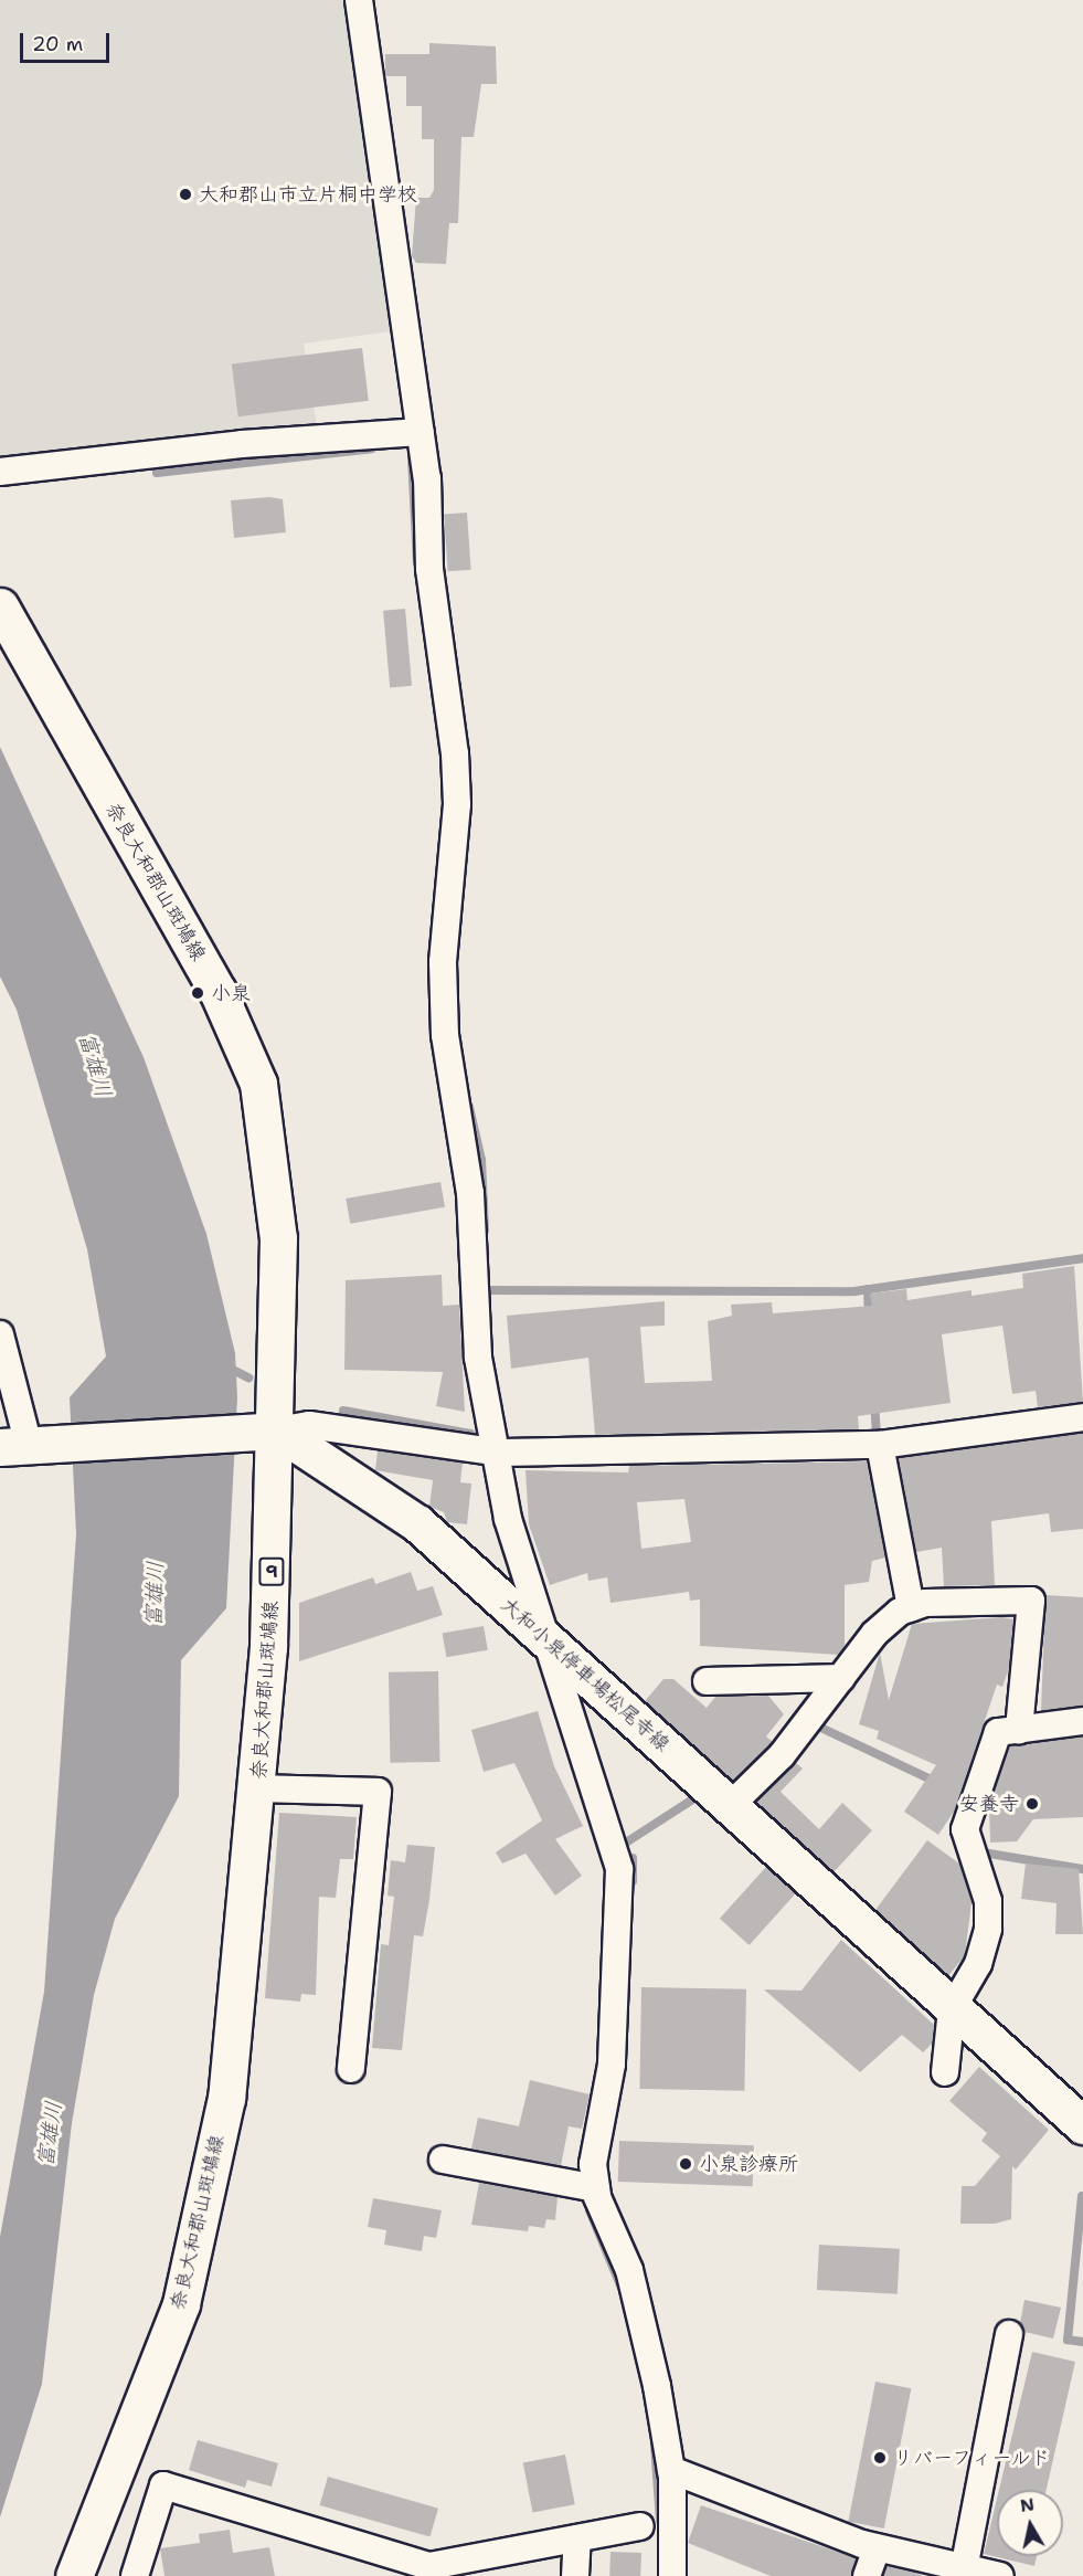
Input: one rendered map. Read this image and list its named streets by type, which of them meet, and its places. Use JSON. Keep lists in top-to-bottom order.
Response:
{
  "streets": {
    "main road": ["奈良大和郡山斑鳩線", "9", "大和小泉停車場松尾寺線"]
  },
  "crossings": [
    ["奈良大和郡山斑鳩線", "大和小泉停車場松尾寺線"]
  ],
  "water": ["富雄川"],
  "places": [
    "大和郡山市立片桐中学校",
    "小泉",
    "安養寺",
    "小泉診療所",
    "リバーフィールド"
  ],
  "scale_bar": "20 m",
  "north": "top"
}
